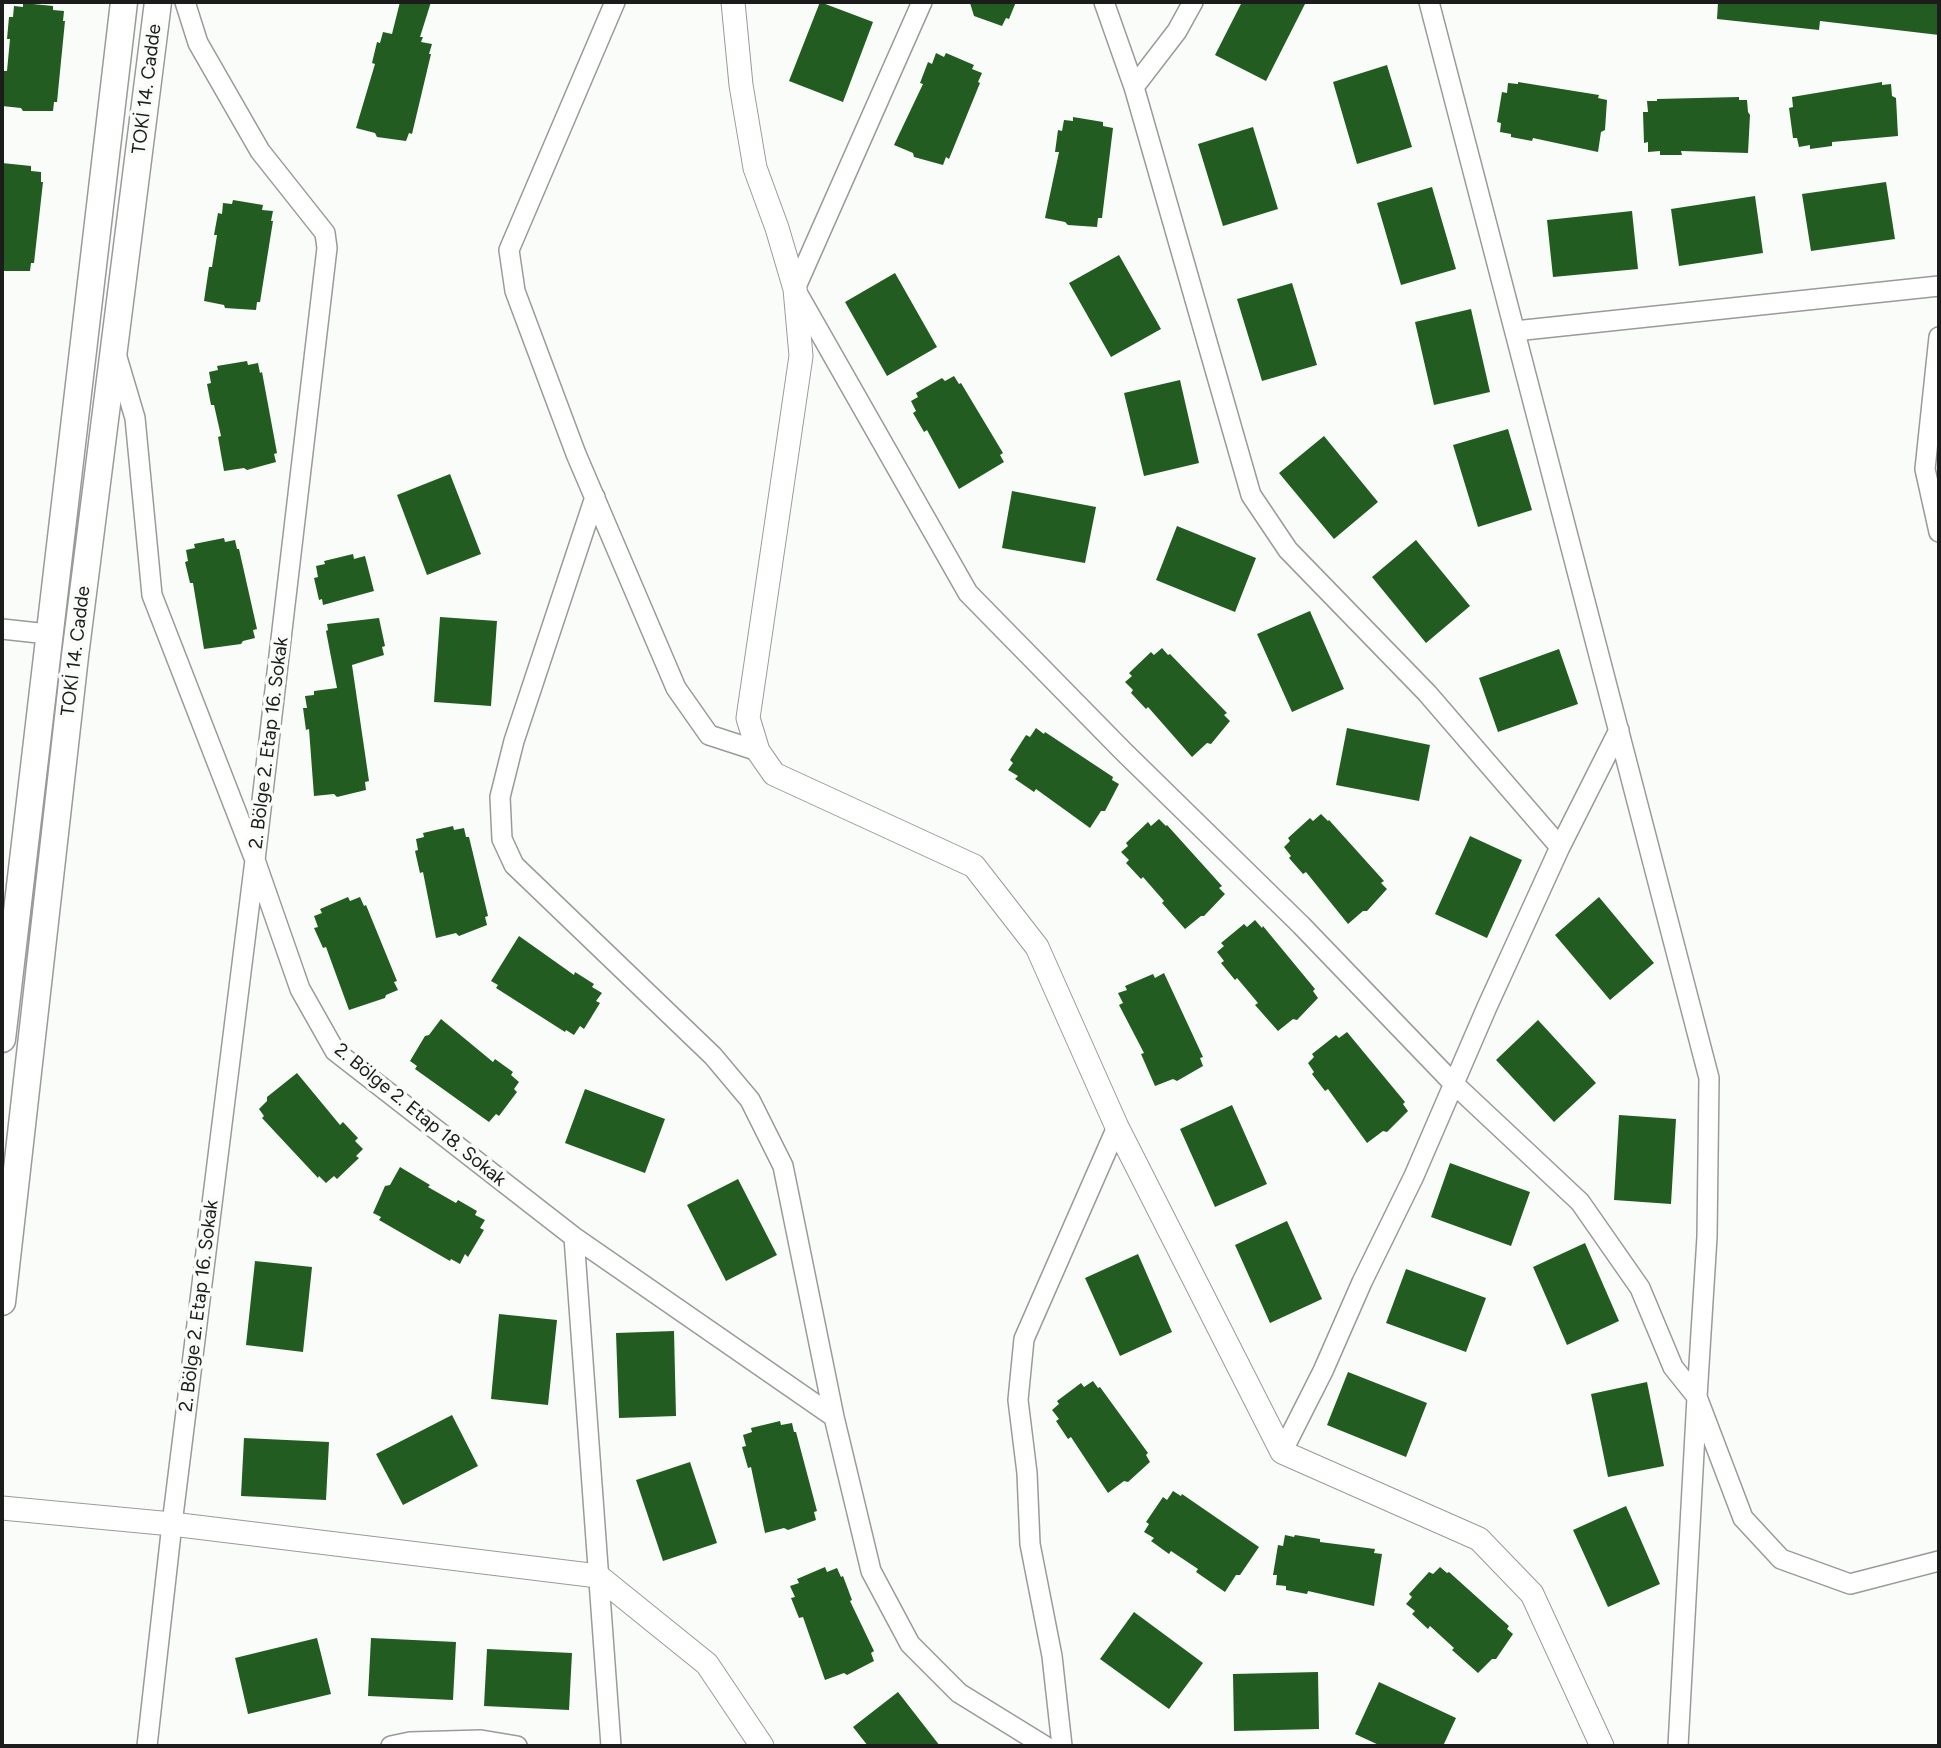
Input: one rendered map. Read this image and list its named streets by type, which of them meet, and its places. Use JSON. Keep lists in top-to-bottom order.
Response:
{
  "streets": {
    "main road": ["TOKİ 14. Cadde"],
    "street": ["2. Bölge 2. Etap 16. Sokak", "2. Bölge 2. Etap 18. Sokak"]
  },
  "crossings": [
    ["TOKİ 14. Cadde", "2. Bölge 2. Etap 18. Sokak"],
    ["2. Bölge 2. Etap 16. Sokak", "2. Bölge 2. Etap 18. Sokak"]
  ]
}
